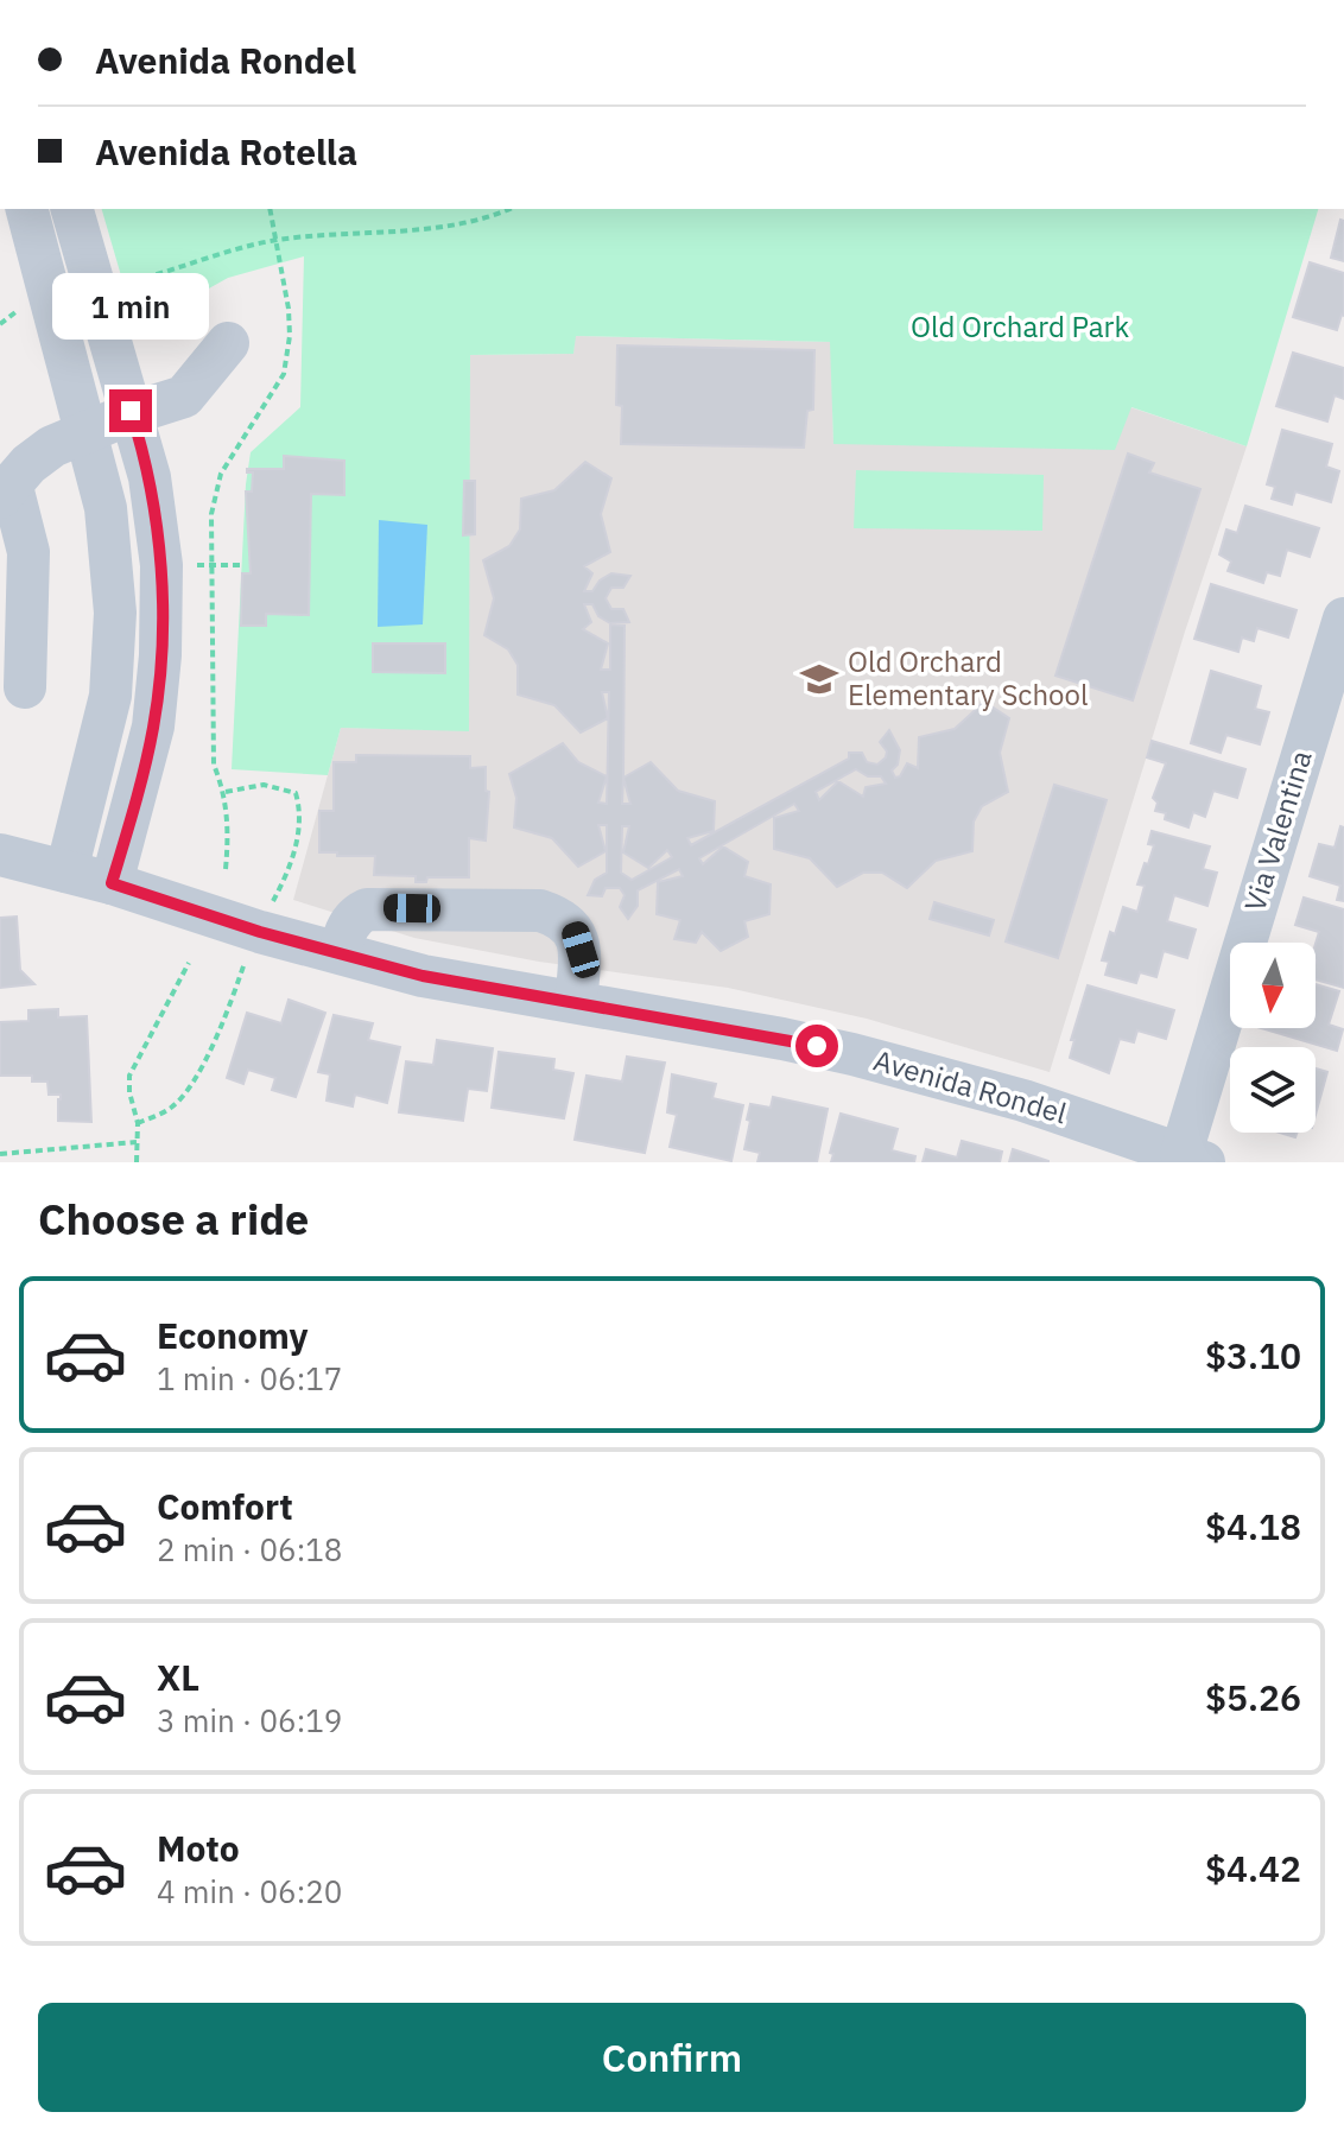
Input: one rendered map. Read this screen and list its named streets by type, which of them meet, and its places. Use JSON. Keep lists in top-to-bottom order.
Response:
{
  "streets": {
    "street": ["Via Valentina", "Avenida Rondel"]
  },
  "crossings": [
    ["Via Valentina", "Avenida Rondel"]
  ],
  "parks": ["Old Orchard Park"],
  "places": {
    "school or university": ["Old Orchard Elementary School"]
  },
  "north": "bottom",
  "page": {
    "banner": ["Avenida Rondel", "Avenida Rotella"],
    "bubble": "1 min",
    "heading": "Choose a ride",
    "list": [
      {
        "name": "Economy",
        "note": "1 min · 06:17",
        "value": "$3.10"
      },
      {
        "name": "Comfort",
        "note": "2 min · 06:18",
        "value": "$4.18"
      },
      {
        "name": "XL",
        "note": "3 min · 06:19",
        "value": "$5.26"
      },
      {
        "name": "Moto",
        "note": "4 min · 06:20",
        "value": "$4.42"
      }
    ],
    "buttons": "Confirm"
  }
}
